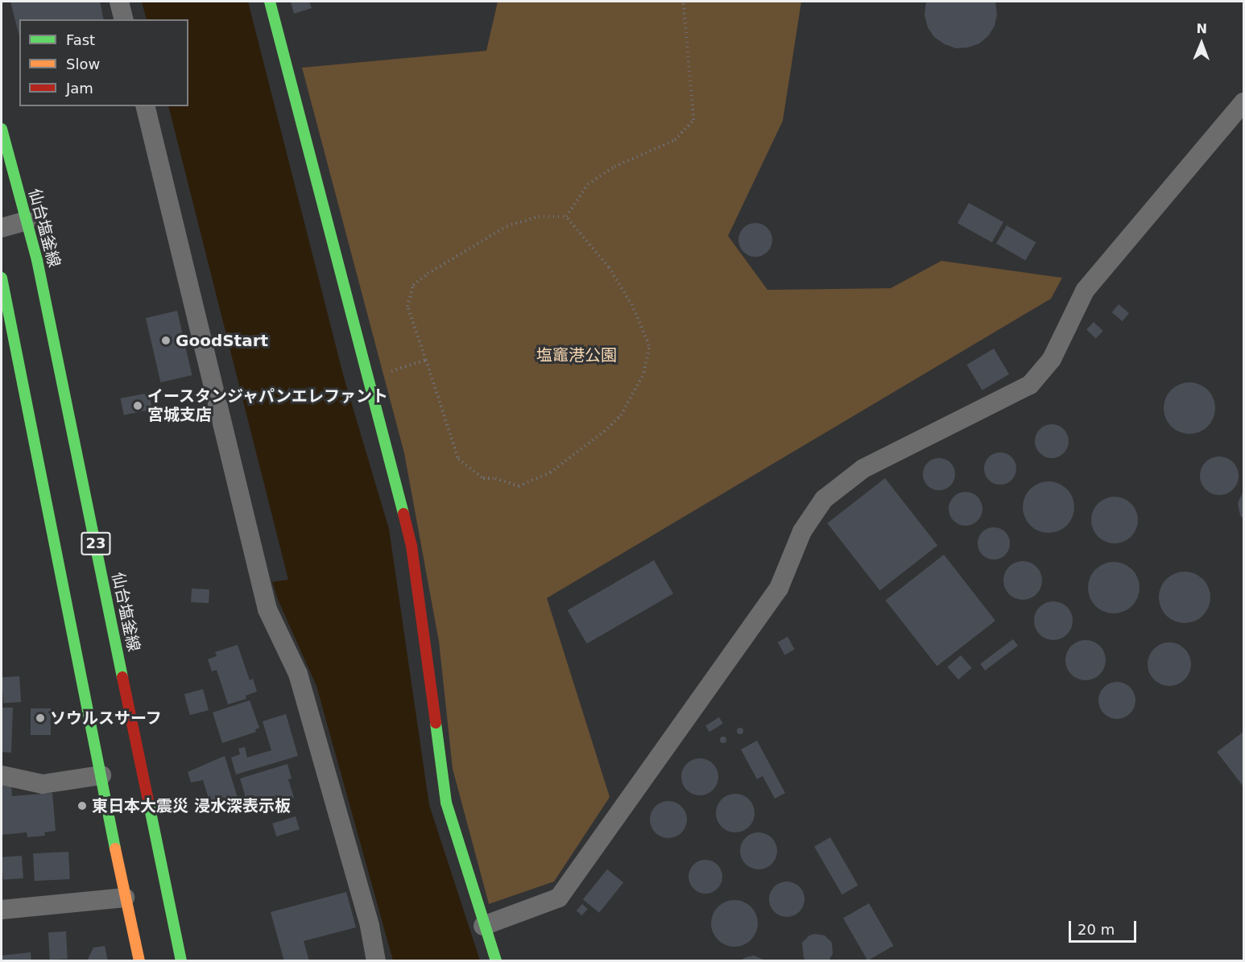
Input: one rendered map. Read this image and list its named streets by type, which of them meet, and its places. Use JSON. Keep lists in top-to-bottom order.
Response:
{
  "streets": {
    "main road": ["仙台塩釜線", "23"]
  },
  "parks": ["塩竈港公園"],
  "places": [
    "GoodStart",
    "イースタンジャパンエレファント 宮城支店",
    "ソウルスサーフ",
    "東日本大震災 浸水深表示板"
  ],
  "legend": ["Fast", "Slow", "Jam"],
  "scale_bar": "20 m",
  "north": "top"
}
